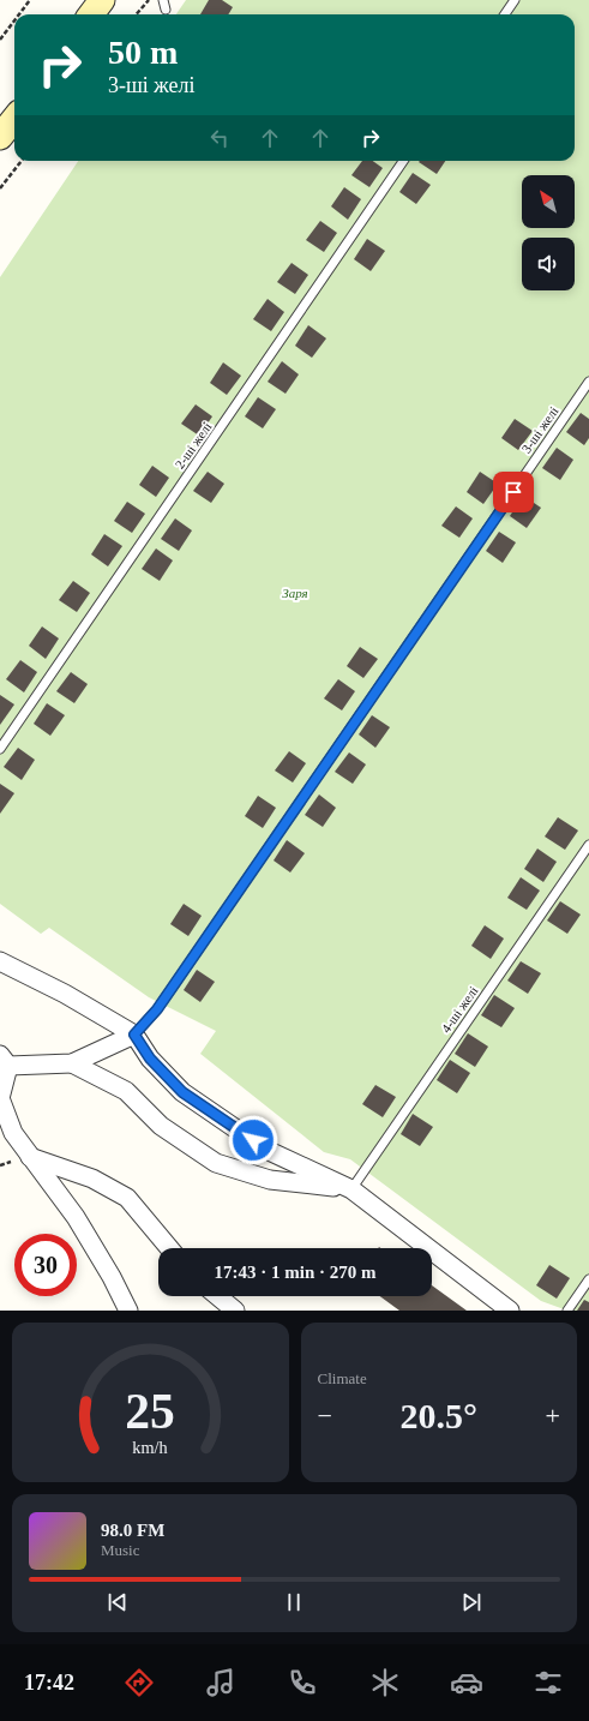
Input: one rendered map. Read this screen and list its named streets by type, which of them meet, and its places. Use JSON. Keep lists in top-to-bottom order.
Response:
{
  "streets": {
    "lane": ["3-ші желі", "2-ші желі", "4-ші желі"]
  },
  "parks": ["Заря"],
  "north": "top left",
  "page": {
    "turn": ["50 m", "3-ші желі"],
    "limit": "30",
    "trip": "17:43 · 1 min · 270 m",
    "tile": "Climate",
    "heat": ["−", "20.5°", "+"],
    "song": ["98.0 FM", "Music"],
    "tabs": "17:42",
    "gauge": ["25", "km/h"]
  }
}
